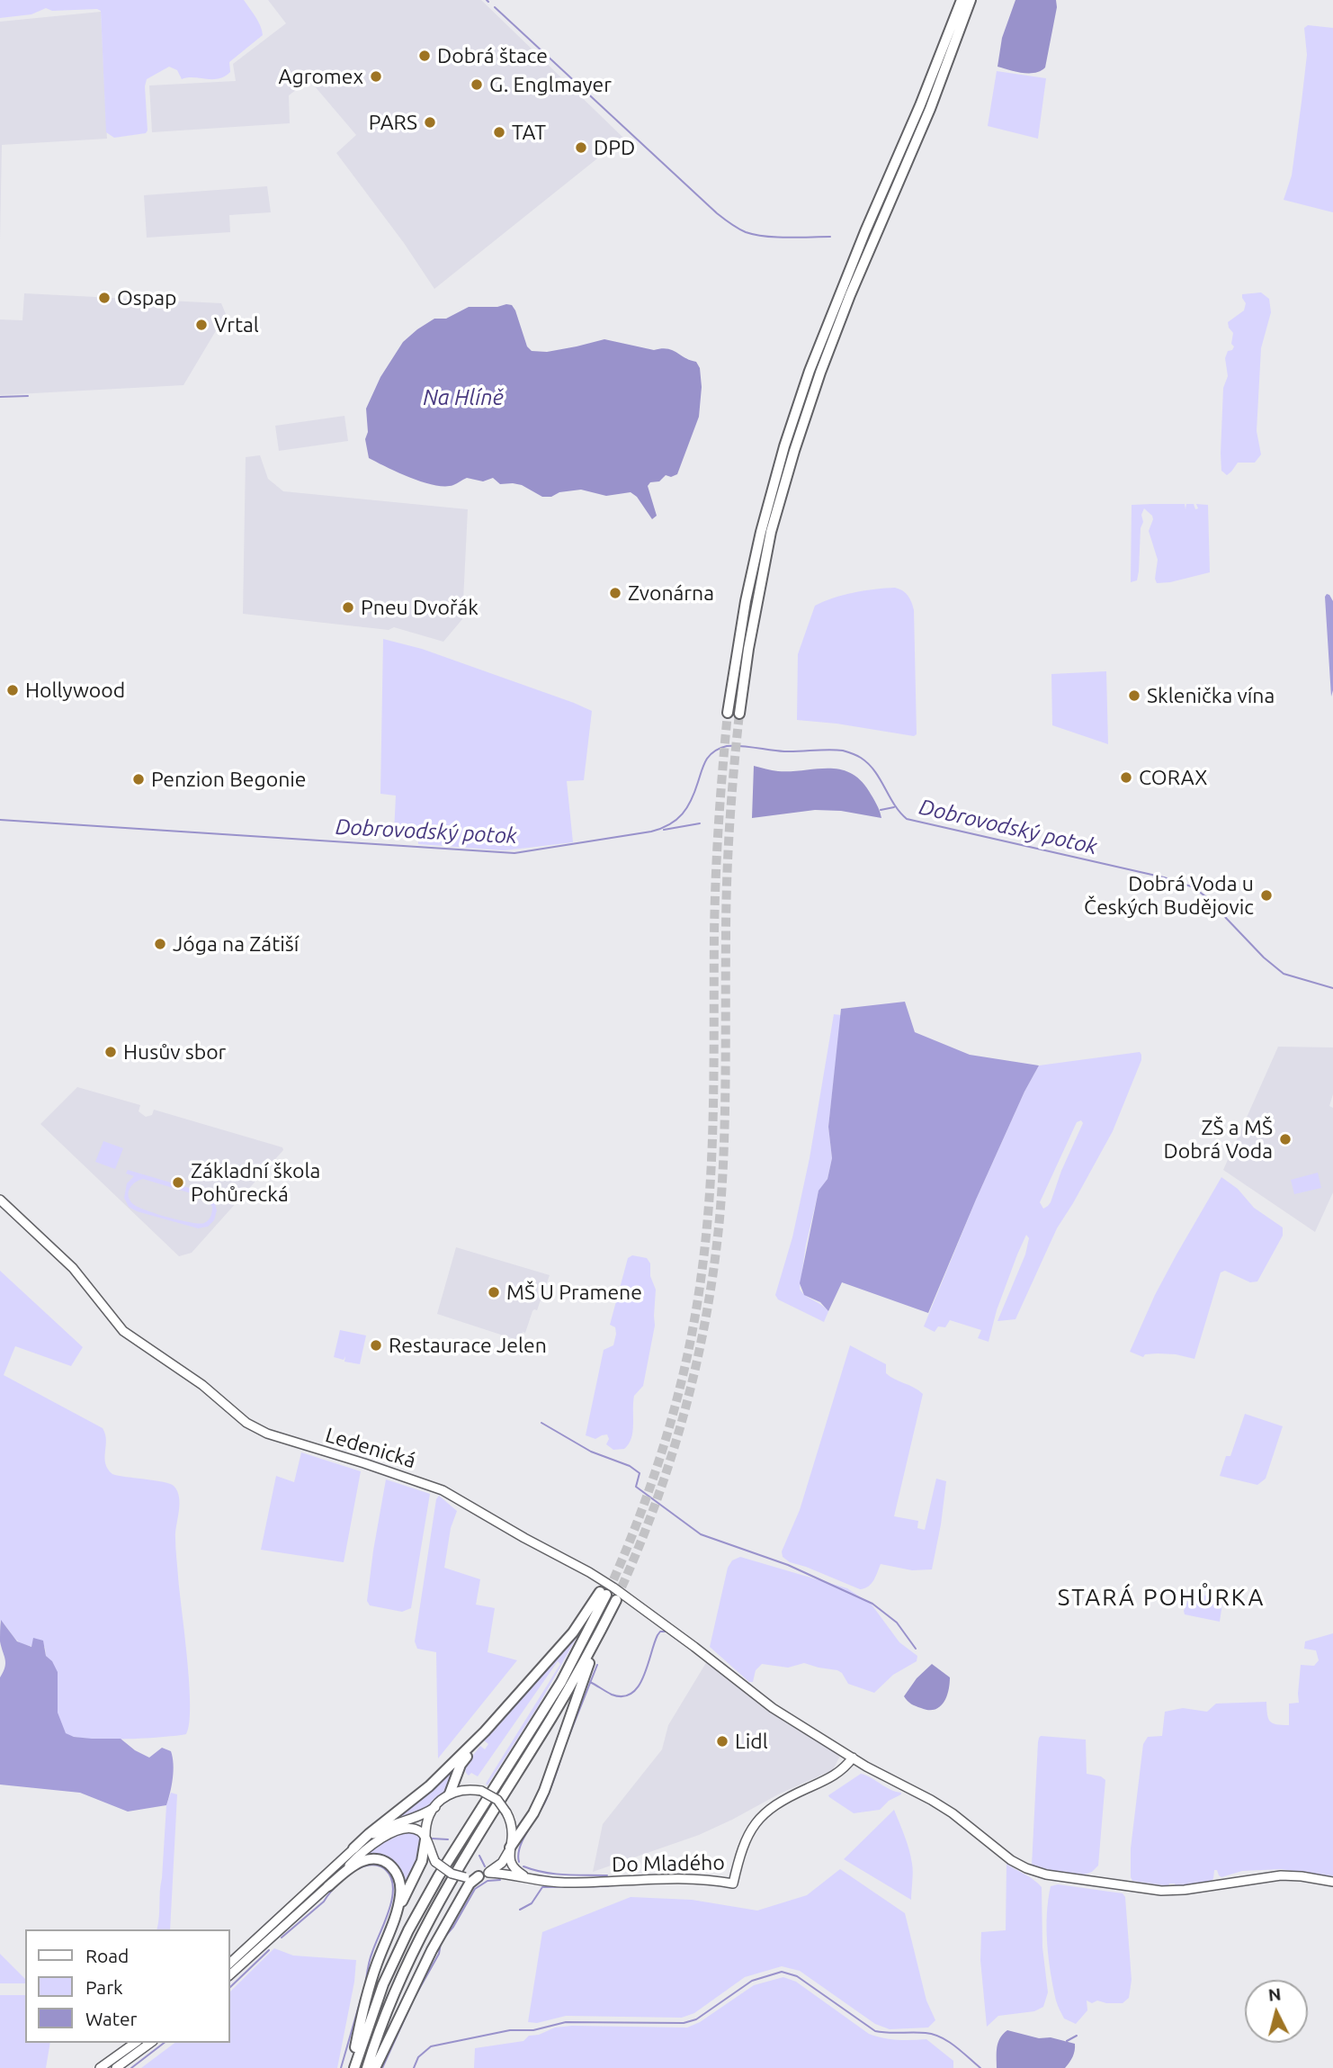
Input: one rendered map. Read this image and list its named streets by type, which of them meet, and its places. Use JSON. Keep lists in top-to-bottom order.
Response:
{
  "streets": {
    "main road": ["Ledenická", "Do Mladého"]
  },
  "crossings": [
    ["Ledenická", "Do Mladého"]
  ],
  "districts": ["STARÁ POHŮRKA"],
  "water": ["Na Hlíně", "Dobrovodský potok"],
  "places": [
    "Dobrá štace",
    "Agromex",
    "G. Englmayer",
    "PARS",
    "TAT",
    "DPD",
    "Ospap",
    "Vrtal",
    "Zvonárna",
    "Pneu Dvořák",
    "Hollywood",
    "Sklenička vína",
    "CORAX",
    "Penzion Begonie",
    "Dobrá Voda u Českých Budějovic",
    "Jóga na Zátiší",
    "Husův sbor",
    "ZŠ a MŠ Dobrá Voda",
    "Základní škola Pohůrecká",
    "MŠ U Pramene",
    "Restaurace Jelen",
    "Lidl"
  ],
  "legend": ["Road", "Park", "Water"],
  "north": "top"
}
